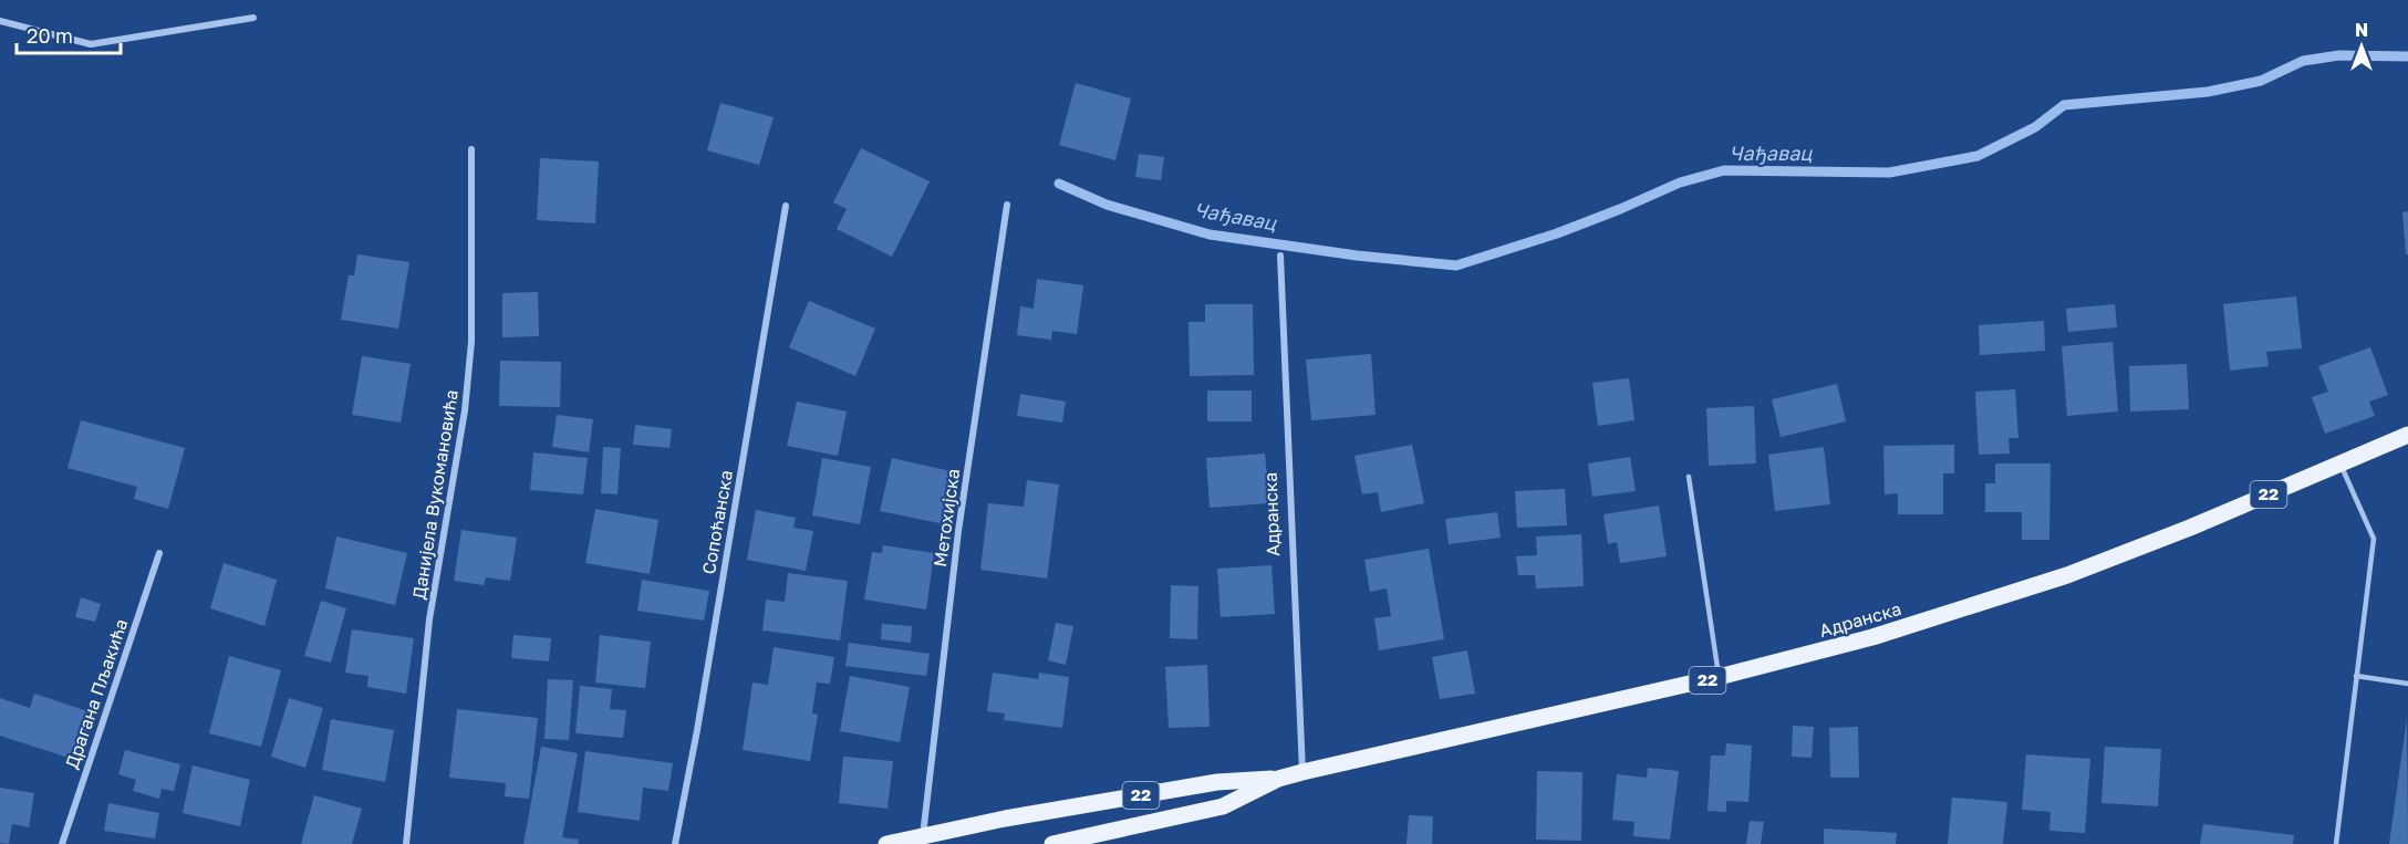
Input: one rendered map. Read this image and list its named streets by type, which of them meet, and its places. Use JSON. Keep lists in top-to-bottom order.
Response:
{
  "streets": {
    "main road": ["22", "Адранска"],
    "street": [
      "Данијела Вукомановића",
      "Метохијска",
      "Сопоћанска",
      "Драгана Пљакића"
    ]
  },
  "crossings": [
    ["Адранска", "Метохијска"]
  ],
  "water": ["Чађавац"],
  "scale_bar": "20 m",
  "north": "top"
}
